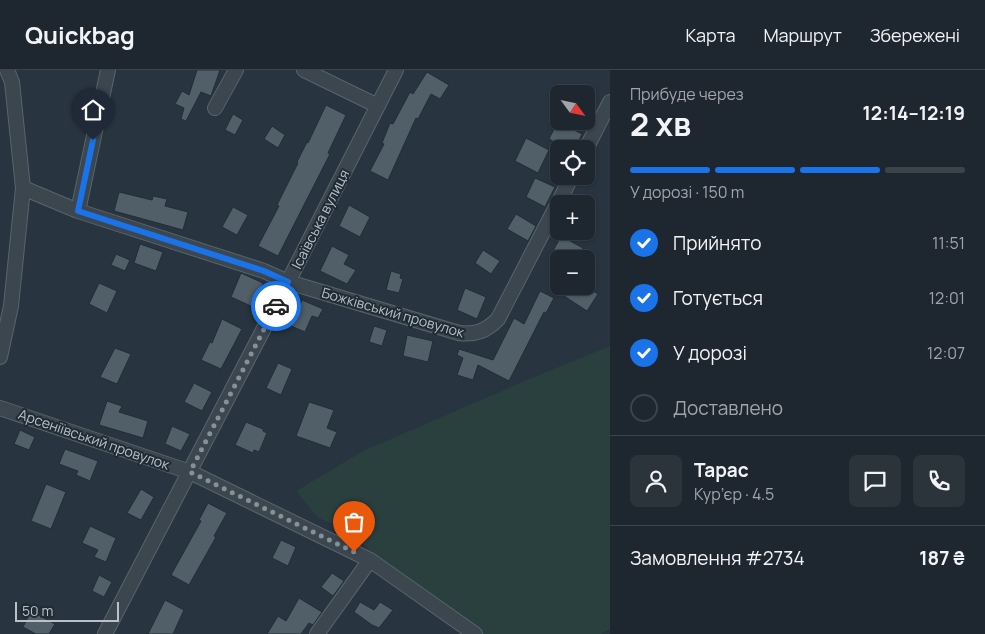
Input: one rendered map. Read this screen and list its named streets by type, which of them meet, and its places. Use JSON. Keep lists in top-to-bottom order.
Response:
{
  "streets": {
    "street": ["Ісаївська вулиця", "Божківський провулок", "Арсеніївський провулок"]
  },
  "crossings": [
    ["Ісаївська вулиця", "Божківський провулок"],
    ["Ісаївська вулиця", "Арсеніївський провулок"]
  ],
  "scale_bar": "50 m",
  "north": "bottom right",
  "page": {
    "header": "Quickbag",
    "nav": ["Карта", "Маршрут", "Збережені"],
    "heading": ["2 хв", "Прибуде через", "12:14–12:19"],
    "panel": [
      "Тарас",
      "Кур’єр · 4.5",
      "Замовлення #2734",
      "187 ₴"
    ],
    "map_buttons": ["+", "−"],
    "bar": "У дорозі · 150 m",
    "list": [
      ["Прийнято", "11:51"],
      ["Готується", "12:01"],
      ["У дорозі", "12:07"],
      "Доставлено"
    ],
    "scale": "50 m"
  }
}
